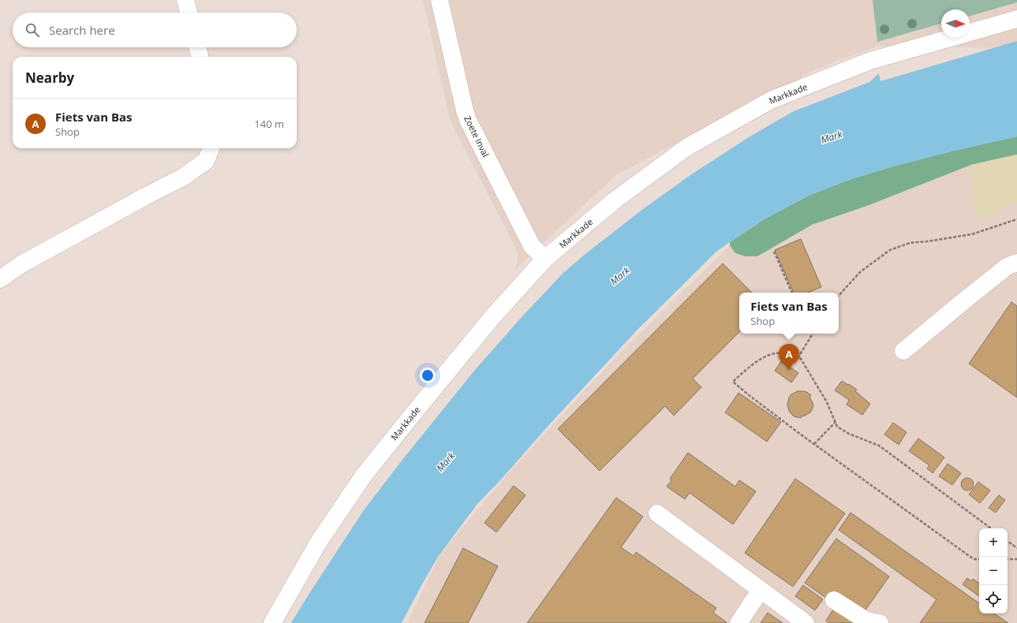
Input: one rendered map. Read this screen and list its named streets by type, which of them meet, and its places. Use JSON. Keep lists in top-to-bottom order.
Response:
{
  "streets": {
    "street": ["Markkade", "Zoete Inval"]
  },
  "crossings": [
    ["Markkade", "Zoete Inval"]
  ],
  "water": ["Mark"],
  "north": "right",
  "page": {
    "search": "Search here",
    "heading": "Nearby",
    "list": [
      {
        "mark": "A",
        "name": "Fiets van Bas",
        "note": "Shop",
        "value": "140 m"
      }
    ],
    "popup": ["Fiets van Bas", "Shop"],
    "pins": "A",
    "map_buttons": ["+", "−"]
  }
}
